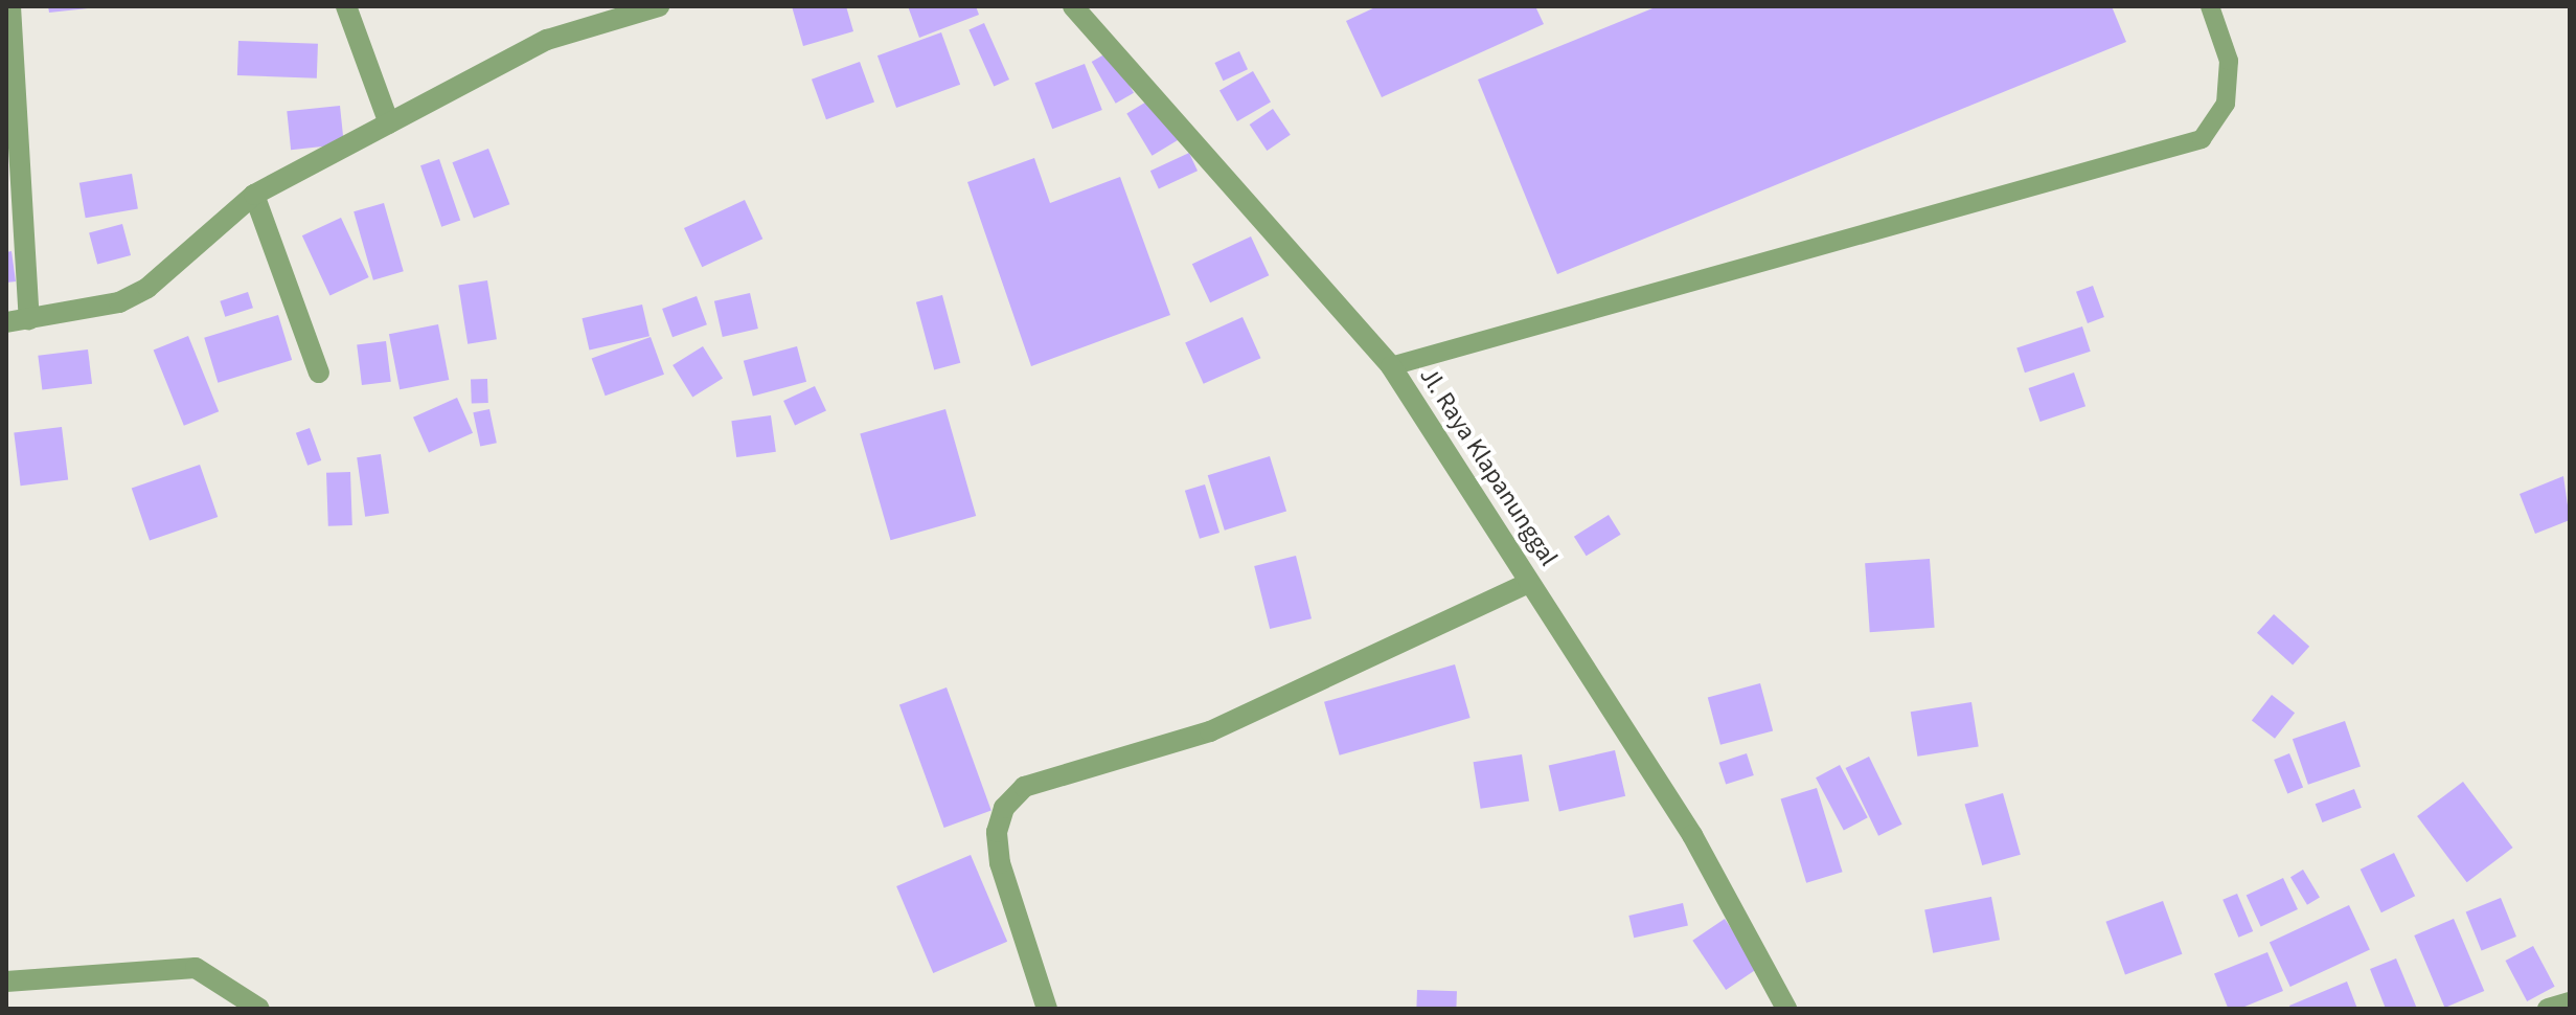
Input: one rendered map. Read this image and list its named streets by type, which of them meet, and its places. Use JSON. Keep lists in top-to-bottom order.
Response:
{
  "streets": {
    "street": ["Jl. Raya Klapanunggal"]
  }
}
